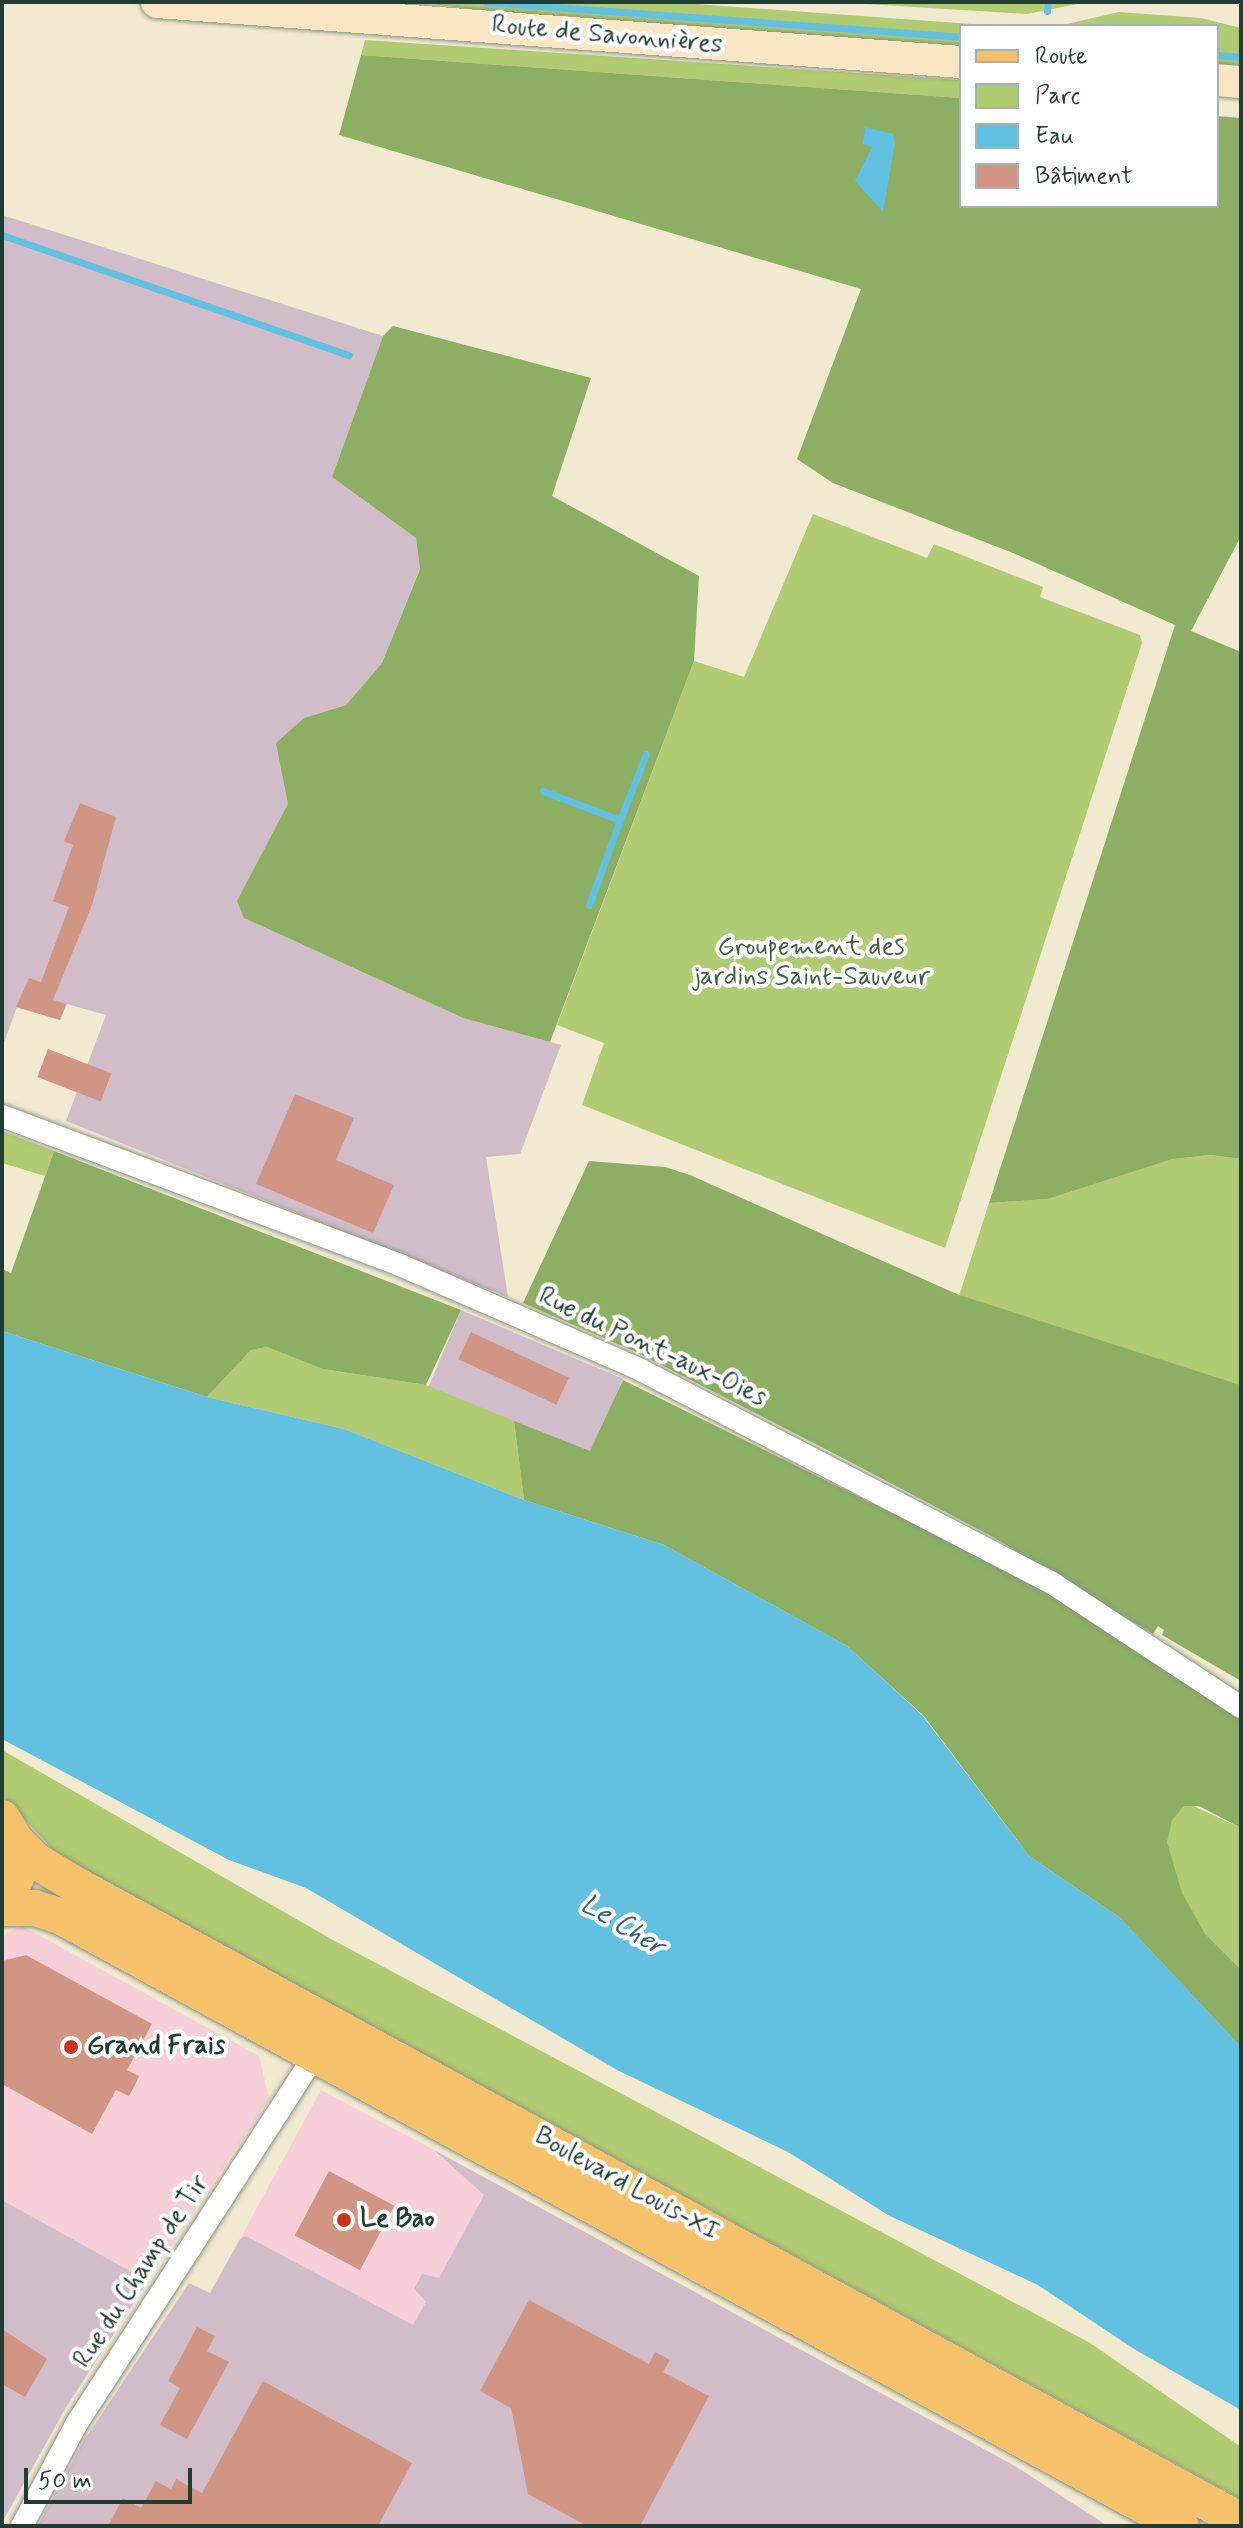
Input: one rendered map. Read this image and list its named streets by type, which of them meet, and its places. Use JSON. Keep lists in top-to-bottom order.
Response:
{
  "streets": {
    "main road": ["Route de Savonnières", "Boulevard Louis-XI"],
    "street": ["Rue du Pont-aux-Oies", "Rue du Champ de Tir"]
  },
  "crossings": [
    ["Boulevard Louis-XI", "Rue du Champ de Tir"]
  ],
  "water": ["Le Cher"],
  "parks": ["Groupement des jardins Saint-Sauveur"],
  "places": ["Grand Frais", "Le Bao"],
  "legend": [
    "Route",
    "Parc",
    "Eau",
    "Bâtiment"
  ],
  "scale_bar": "50 m"
}
